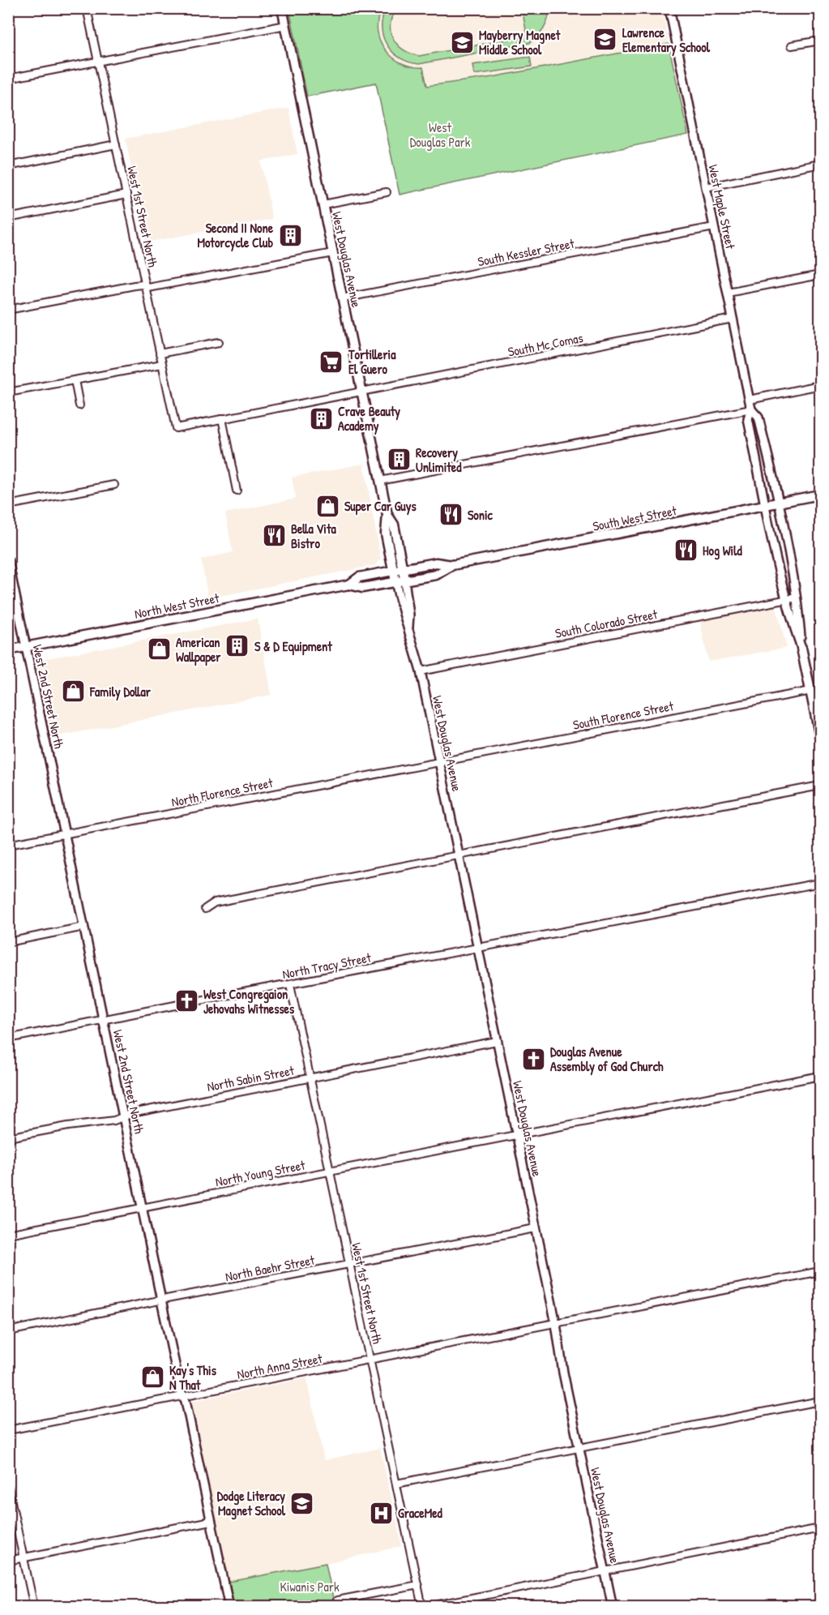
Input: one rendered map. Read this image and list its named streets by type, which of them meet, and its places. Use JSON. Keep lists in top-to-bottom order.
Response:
{
  "streets": {
    "main road": [
      "West Maple Street",
      "West Douglas Avenue",
      "South West Street",
      "North West Street"
    ],
    "street": [
      "West 1st Street North",
      "South Kessler Street",
      "South Mc Comas",
      "South Colorado Street",
      "West 2nd Street North",
      "South Florence Street",
      "North Florence Street",
      "North Tracy Street",
      "North Sabin Street",
      "North Young Street",
      "North Baehr Street",
      "North Anna Street"
    ]
  },
  "crossings": [
    ["West Maple Street", "South Kessler Street"],
    ["West Maple Street", "South Mc Comas"],
    ["West Maple Street", "South West Street"],
    ["West Maple Street", "South Colorado Street"],
    ["West Maple Street", "South Florence Street"],
    ["West 1st Street North", "South Mc Comas"],
    ["West 1st Street North", "North Tracy Street"],
    ["West 1st Street North", "North Sabin Street"],
    ["West 1st Street North", "North Young Street"],
    ["West 1st Street North", "North Baehr Street"],
    ["West 1st Street North", "North Anna Street"],
    ["South Kessler Street", "West Douglas Avenue"],
    ["West Douglas Avenue", "South Mc Comas"],
    ["West Douglas Avenue", "South West Street"],
    ["West Douglas Avenue", "North West Street"],
    ["West Douglas Avenue", "South Colorado Street"],
    ["West Douglas Avenue", "South Florence Street"],
    ["West Douglas Avenue", "North Florence Street"],
    ["West Douglas Avenue", "North Tracy Street"],
    ["West Douglas Avenue", "North Sabin Street"],
    ["West Douglas Avenue", "North Young Street"],
    ["West Douglas Avenue", "North Baehr Street"],
    ["West Douglas Avenue", "North Anna Street"],
    ["South West Street", "North West Street"],
    ["North West Street", "West 2nd Street North"],
    ["West 2nd Street North", "North Florence Street"],
    ["West 2nd Street North", "North Tracy Street"],
    ["West 2nd Street North", "North Sabin Street"],
    ["West 2nd Street North", "North Young Street"],
    ["West 2nd Street North", "North Baehr Street"],
    ["West 2nd Street North", "North Anna Street"],
    ["South Florence Street", "North Florence Street"]
  ],
  "parks": ["West Douglas Park", "Kiwanis Park"],
  "places": {
    "school or university": ["Lawrence Elementary School", "Mayberry Magnet Middle School", "Dodge Literacy Magnet School"],
    "building": [
      "Second II None Motorcycle Club",
      "Crave Beauty Academy",
      "Recovery Unlimited",
      "S & D Equipment"
    ],
    "supermarket": ["Tortilleria El Guero"],
    "shop": [
      "Super Car Guys",
      "American Wallpaper",
      "Family Dollar",
      "Kay's This N That"
    ],
    "restaurant": ["Sonic", "Bella Vita Bistro", "Hog Wild"],
    "church": ["West Congregaion Jehovahs Witnesses", "Douglas Avenue Assembly of God Church"],
    "hospital": ["GraceMed"]
  }
}
